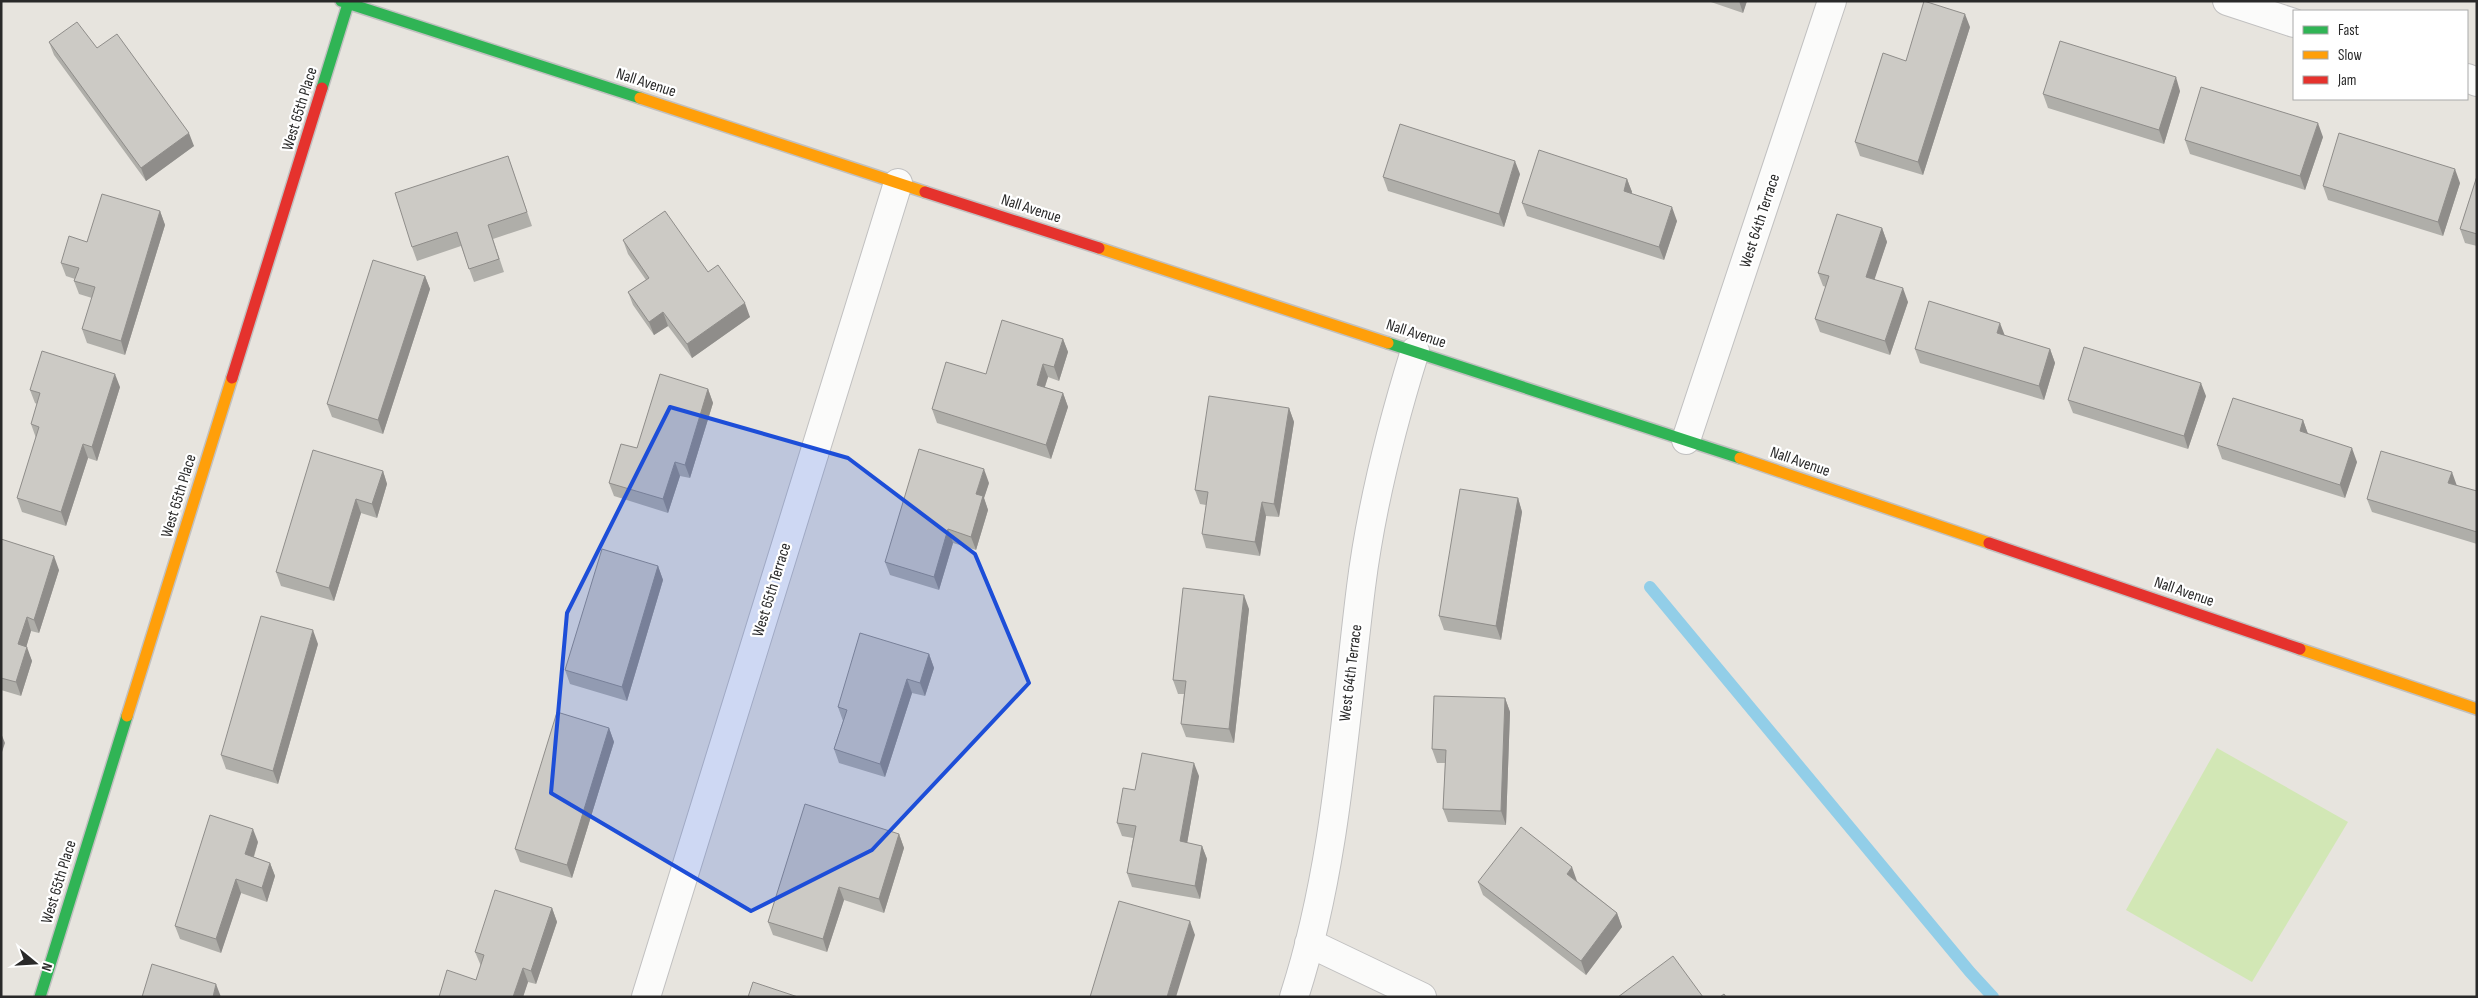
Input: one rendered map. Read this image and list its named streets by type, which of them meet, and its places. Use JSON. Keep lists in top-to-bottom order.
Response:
{
  "streets": {
    "main road": ["Nall Avenue", "West 65th Place"],
    "street": ["West 64th Terrace", "West 65th Terrace"]
  },
  "crossings": [
    ["Nall Avenue", "West 65th Place"],
    ["Nall Avenue", "West 64th Terrace"],
    ["Nall Avenue", "West 65th Terrace"]
  ],
  "legend": ["Fast", "Slow", "Jam"],
  "north": "right"
}
